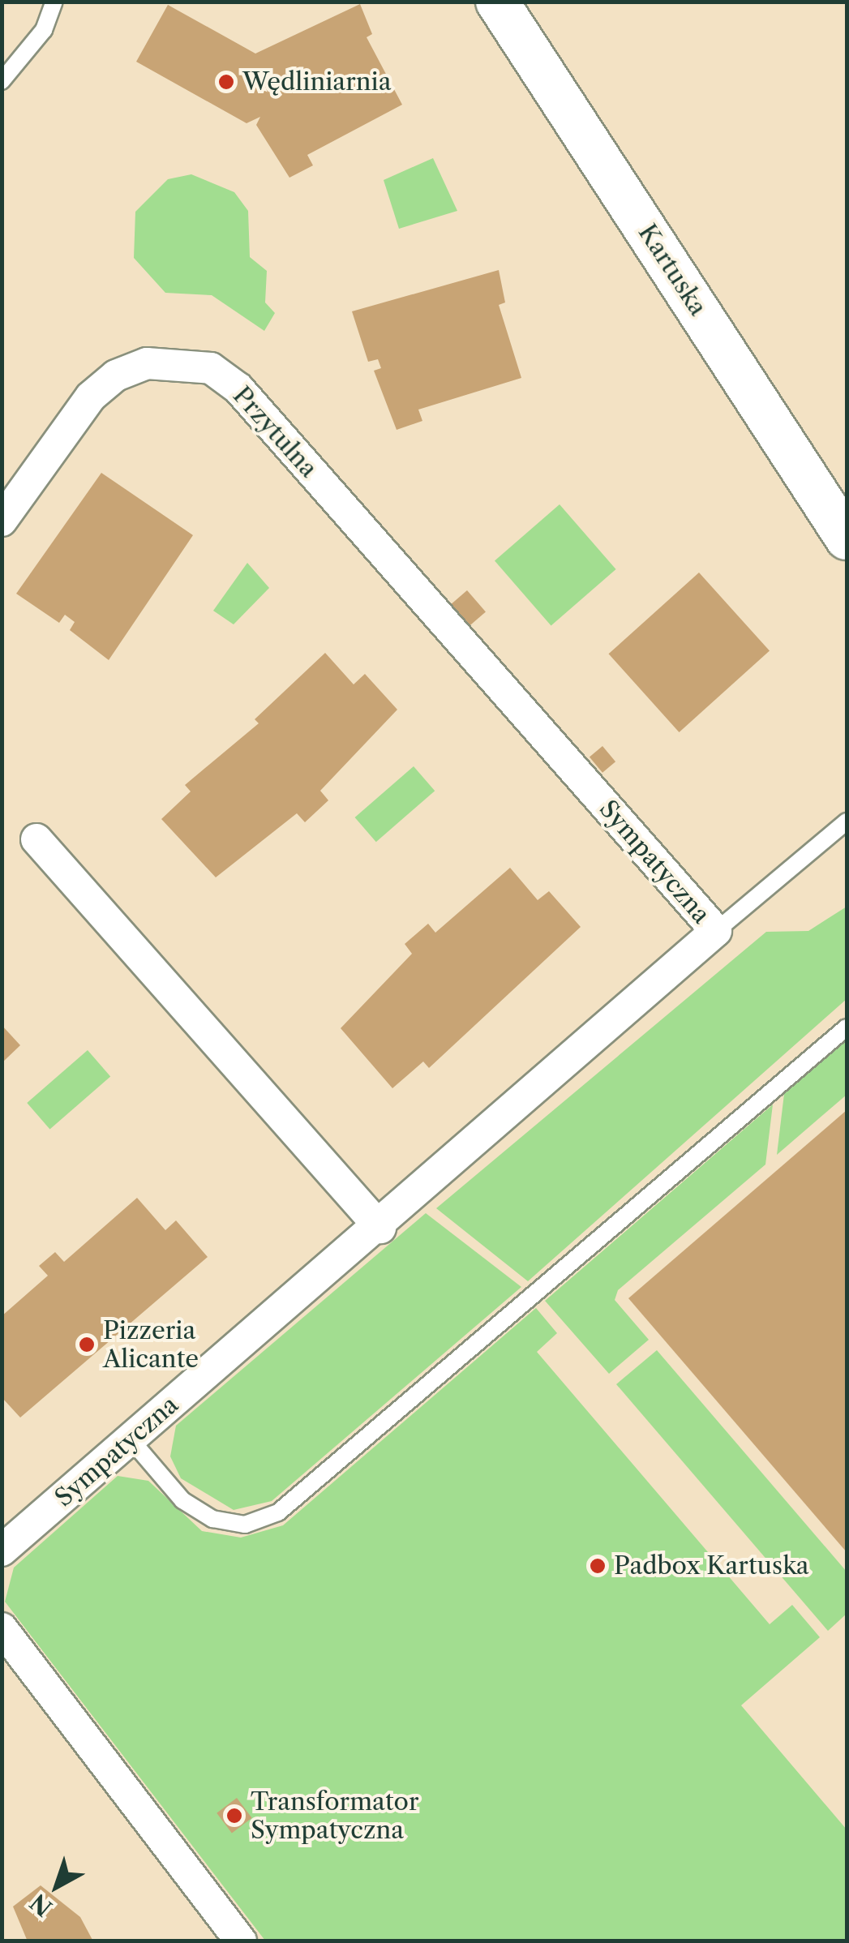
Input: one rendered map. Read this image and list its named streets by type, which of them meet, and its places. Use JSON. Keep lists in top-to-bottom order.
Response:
{
  "streets": {
    "street": ["Kartuska", "Przytulna", "Sympatyczna"]
  },
  "crossings": [
    ["Przytulna", "Sympatyczna"]
  ],
  "places": [
    "Wędliniarnia",
    "Pizzeria Alicante",
    "Padbox Kartuska",
    "Transformator Sympatyczna"
  ],
  "north": "bottom left"
}
